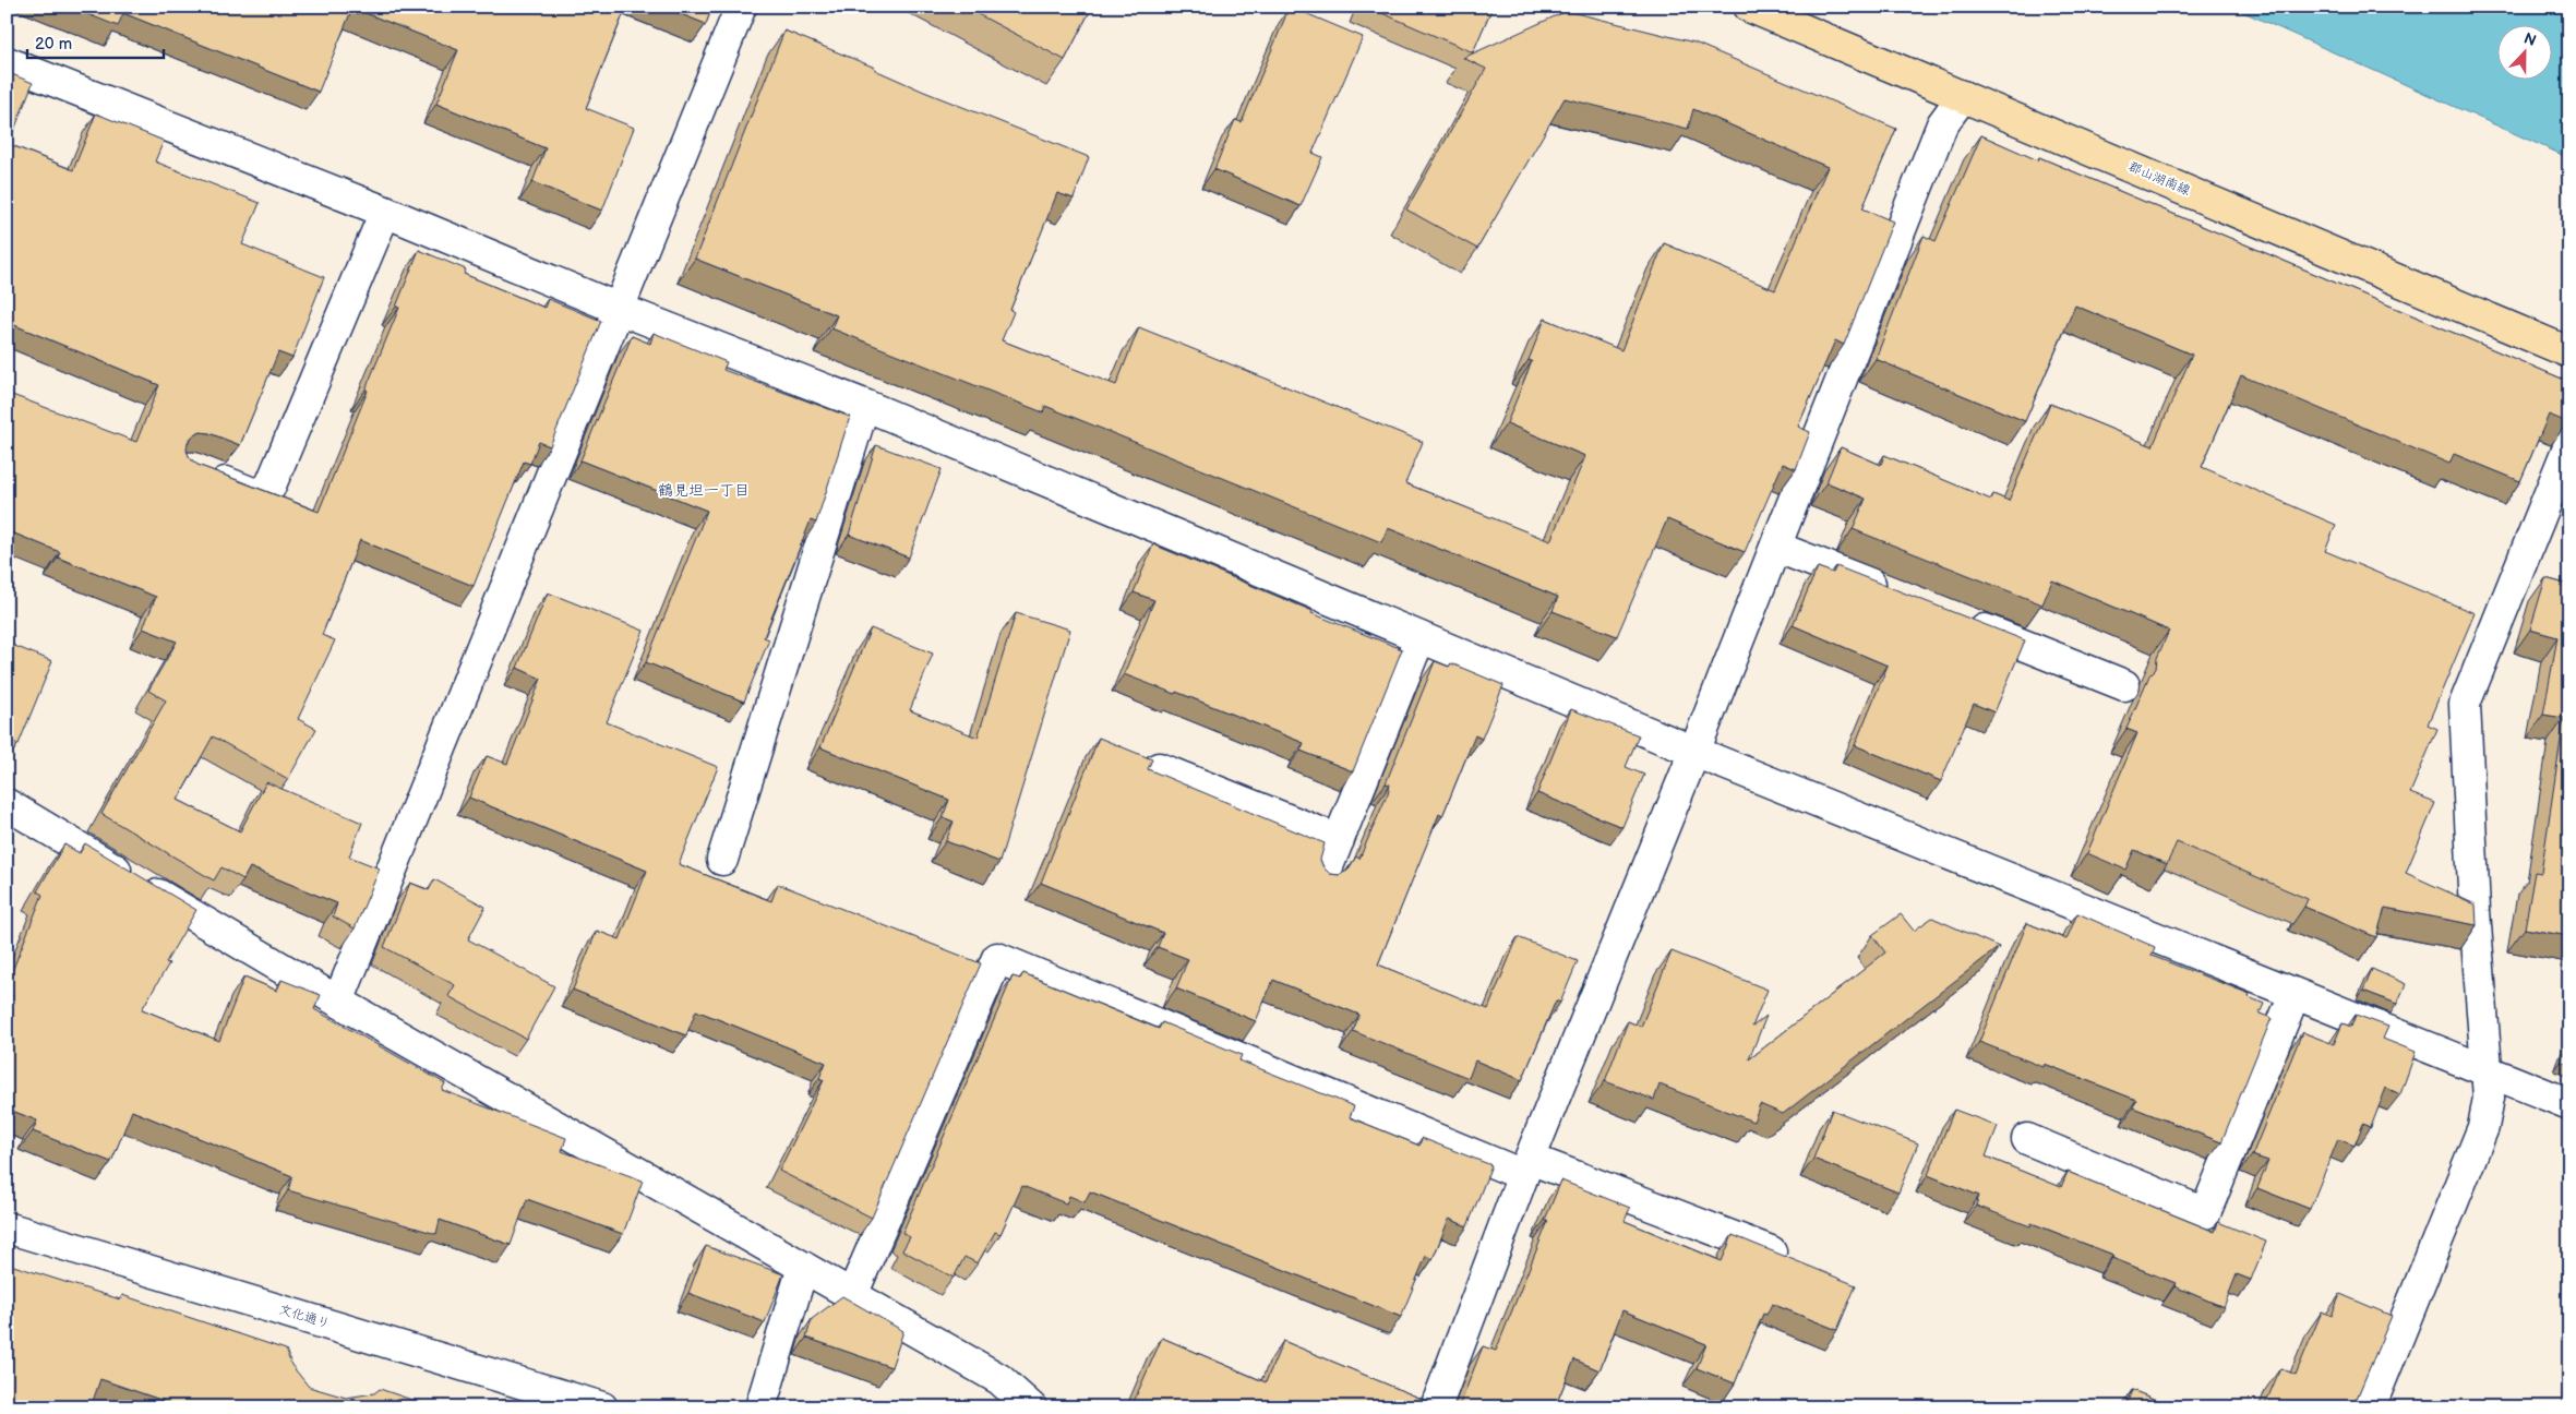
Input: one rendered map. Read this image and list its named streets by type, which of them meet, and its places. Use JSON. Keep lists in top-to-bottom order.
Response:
{
  "streets": {
    "main road": ["郡山湖南線"],
    "street": ["文化通り"]
  },
  "districts": ["鶴見坦一丁目"],
  "scale_bar": "20 m",
  "north": "top"
}
